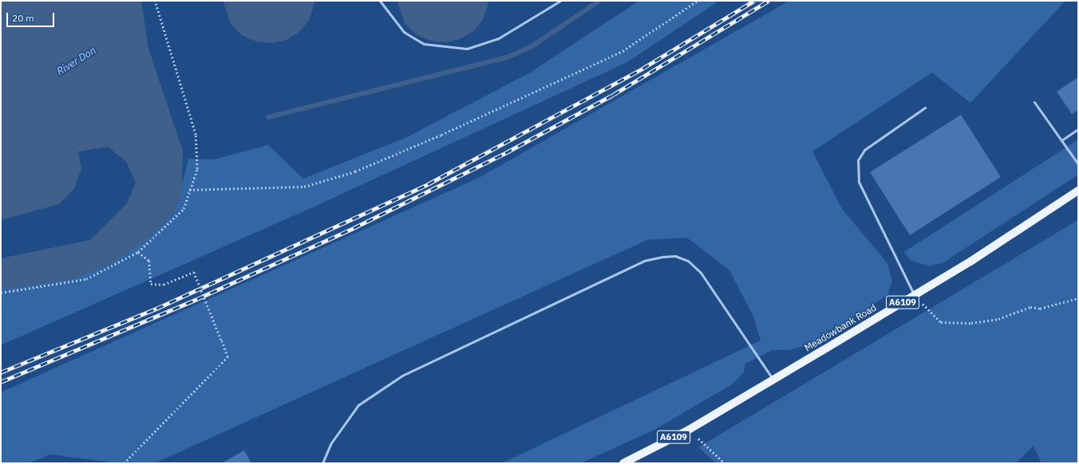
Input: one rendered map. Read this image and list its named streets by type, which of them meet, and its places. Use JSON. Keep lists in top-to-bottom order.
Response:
{
  "streets": {
    "main road": ["A6109", "Meadowbank Road"]
  },
  "water": ["River Don"],
  "scale_bar": "20 m"
}
